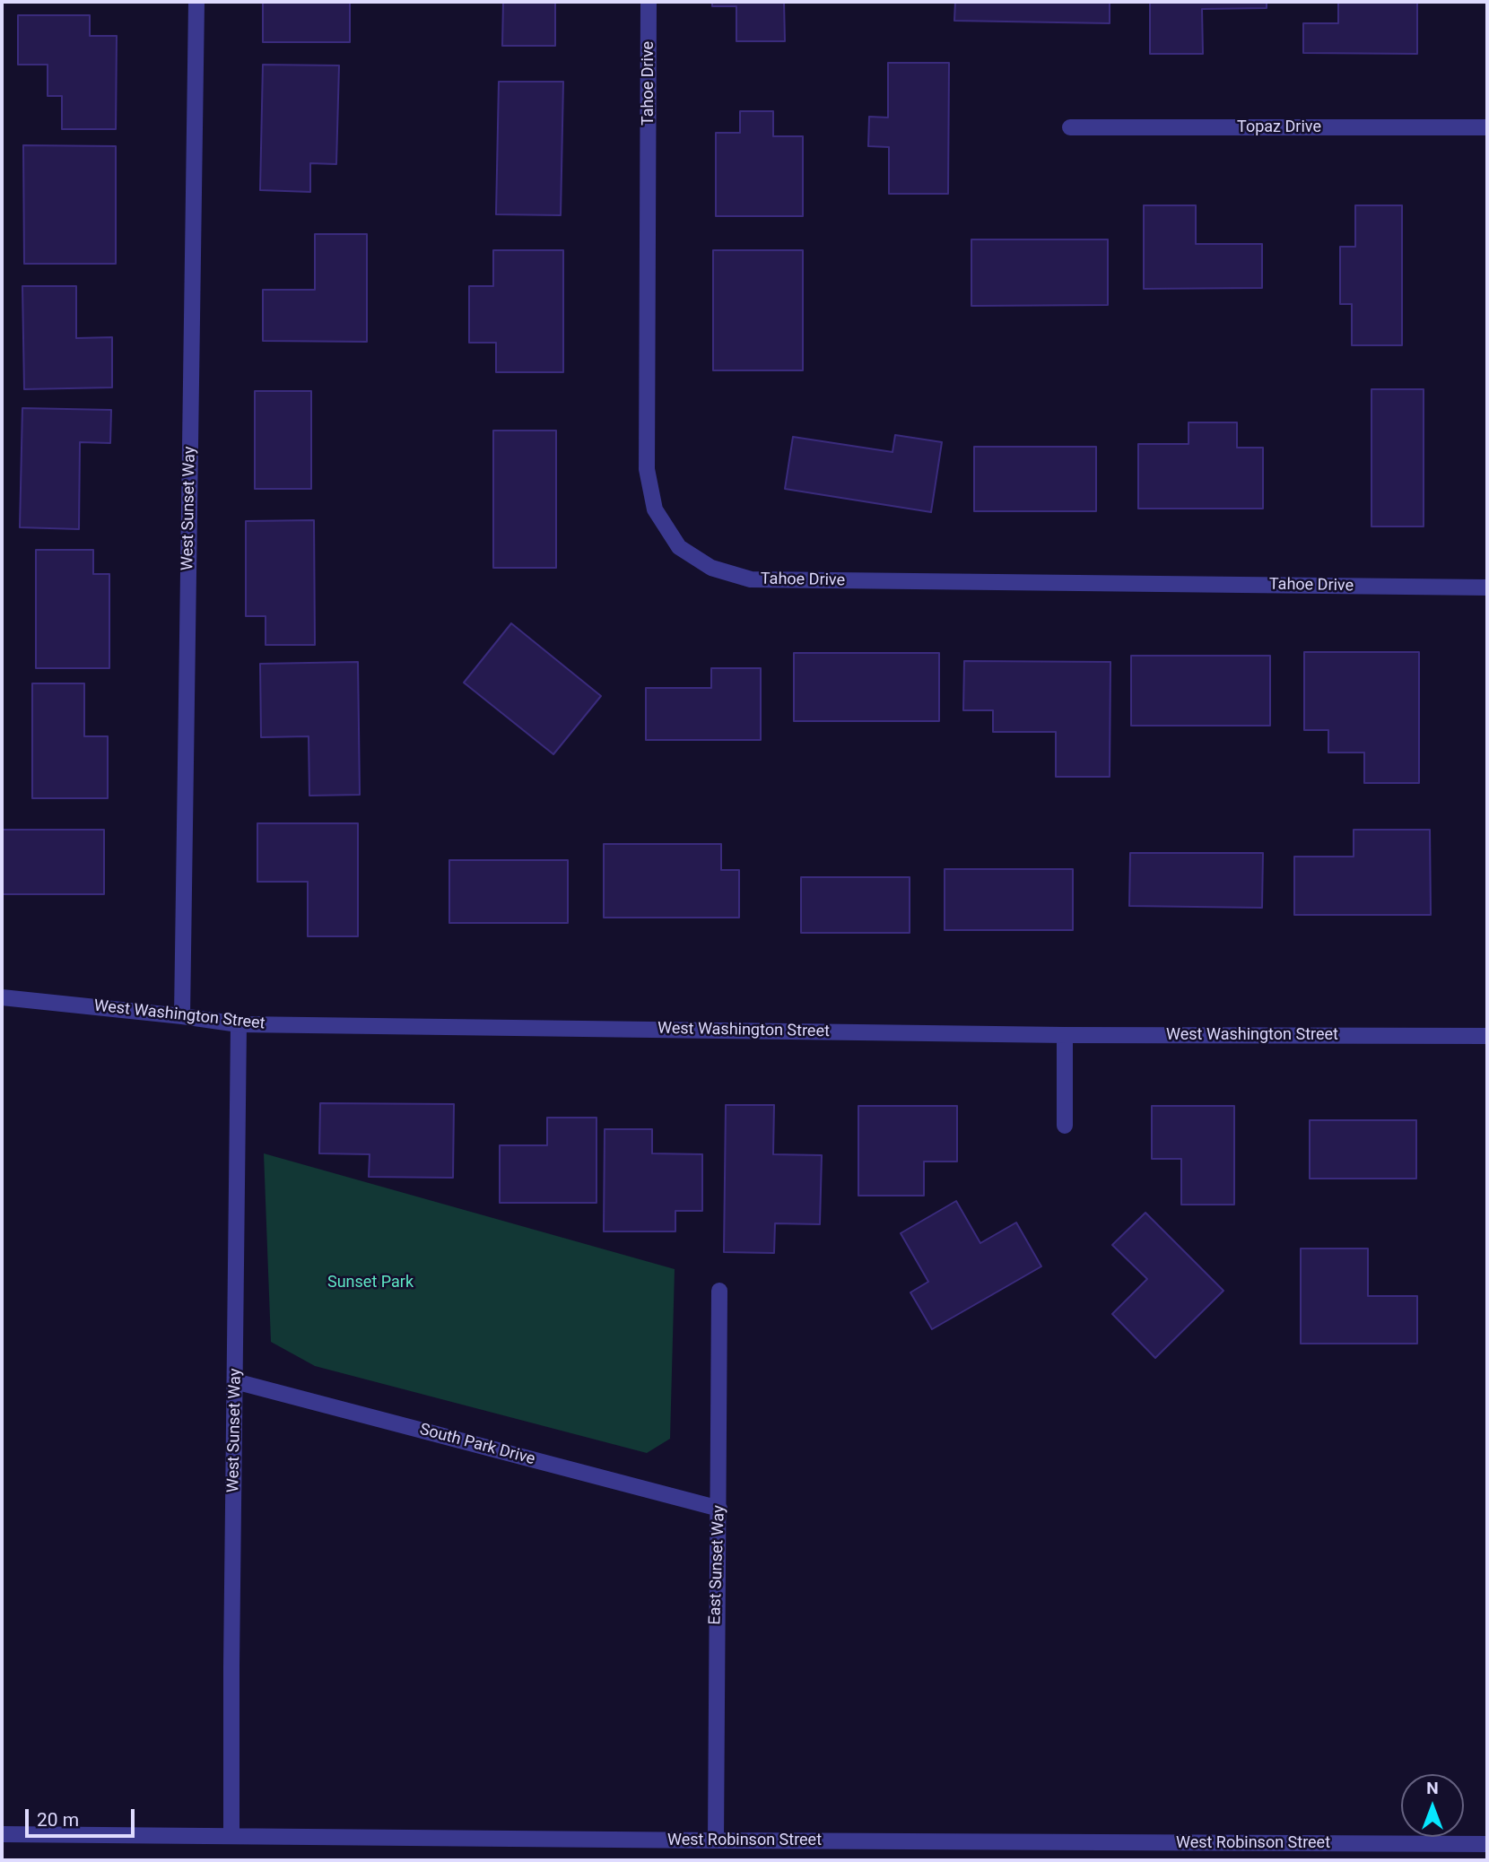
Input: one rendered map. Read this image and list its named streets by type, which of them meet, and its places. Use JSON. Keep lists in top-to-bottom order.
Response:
{
  "streets": {
    "street": [
      "Tahoe Drive",
      "Topaz Drive",
      "West Sunset Way",
      "West Washington Street",
      "South Park Drive",
      "East Sunset Way",
      "West Robinson Street"
    ]
  },
  "crossings": [
    ["West Sunset Way", "West Washington Street"],
    ["West Sunset Way", "South Park Drive"],
    ["West Sunset Way", "West Robinson Street"],
    ["South Park Drive", "East Sunset Way"],
    ["East Sunset Way", "West Robinson Street"]
  ],
  "parks": ["Sunset Park"],
  "scale_bar": "20 m",
  "north": "top"
}
